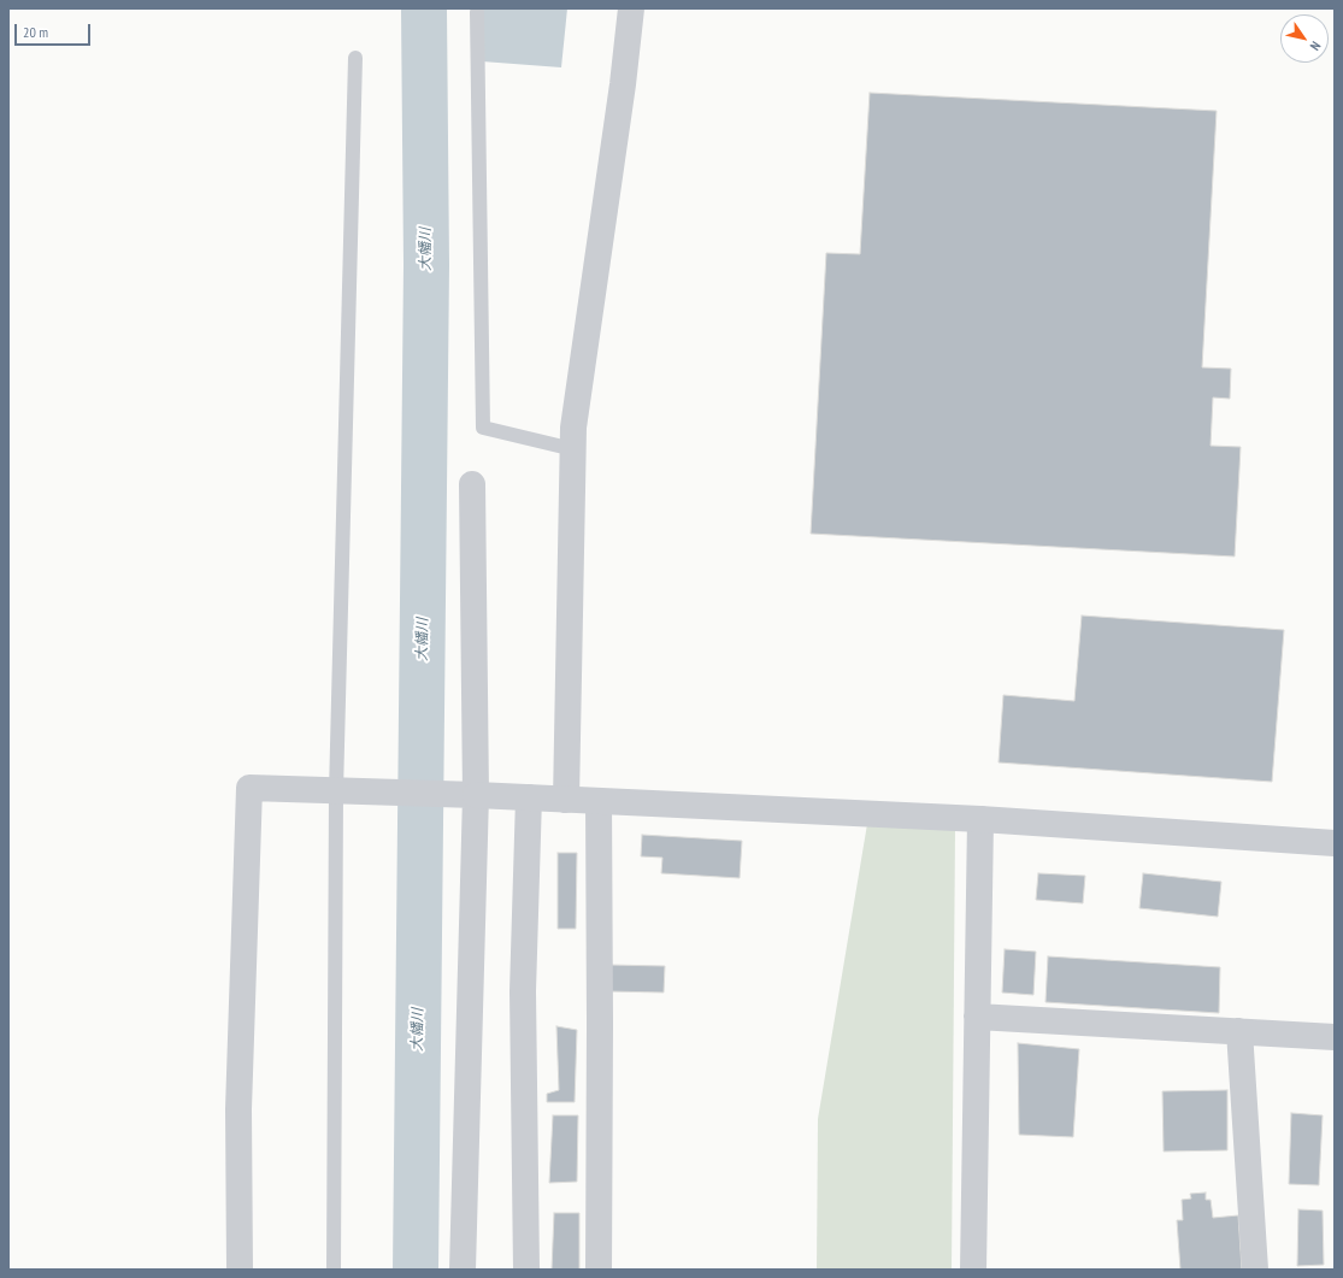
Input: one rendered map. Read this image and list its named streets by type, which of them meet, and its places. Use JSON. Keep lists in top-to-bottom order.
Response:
{
  "water": ["大幡川"],
  "scale_bar": "20 m",
  "north": "bottom right"
}
